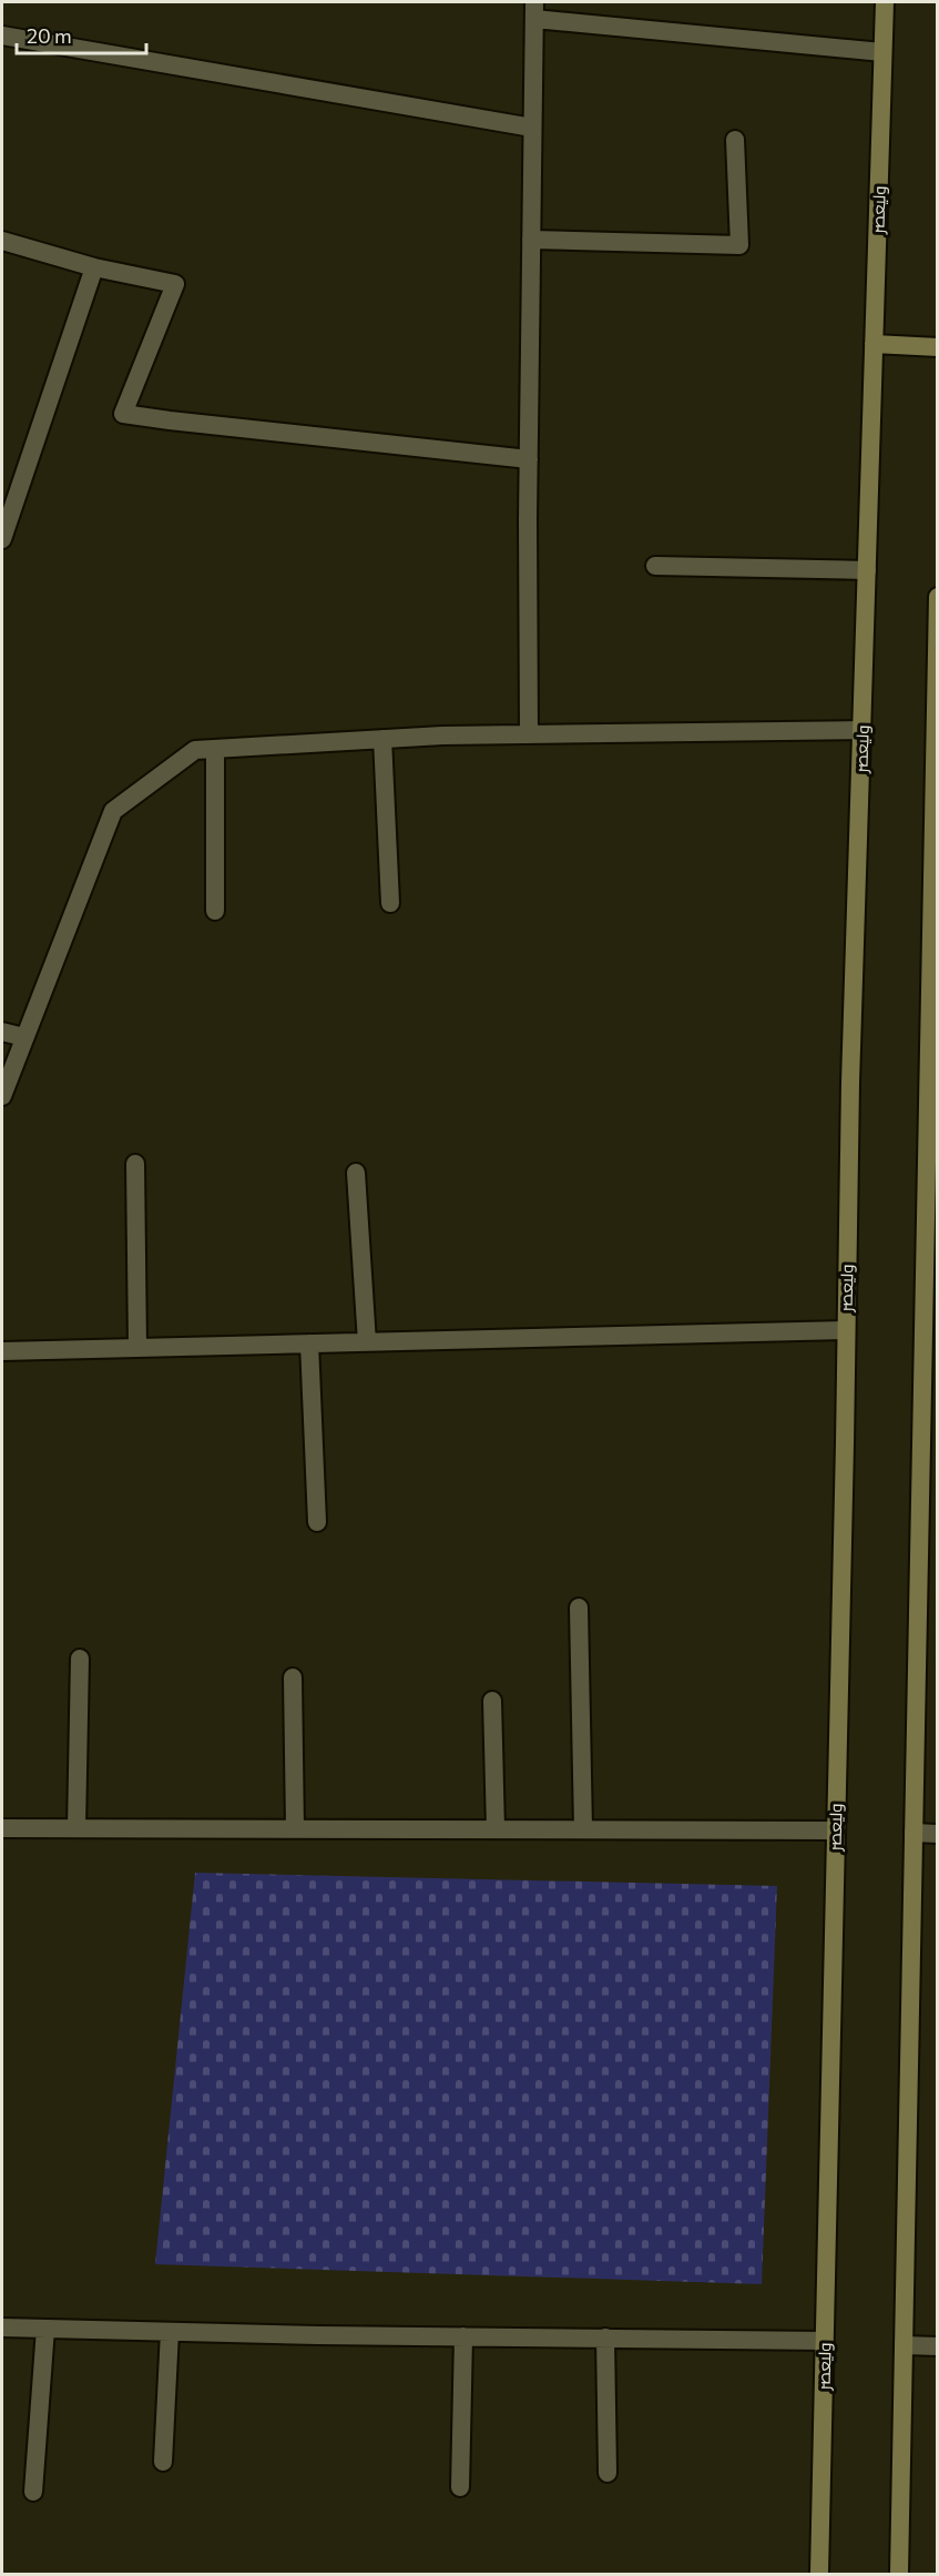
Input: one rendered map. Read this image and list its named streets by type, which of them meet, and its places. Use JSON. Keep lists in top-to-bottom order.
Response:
{
  "streets": {
    "main road": ["ولیعصر"]
  },
  "scale_bar": "20 m"
}
